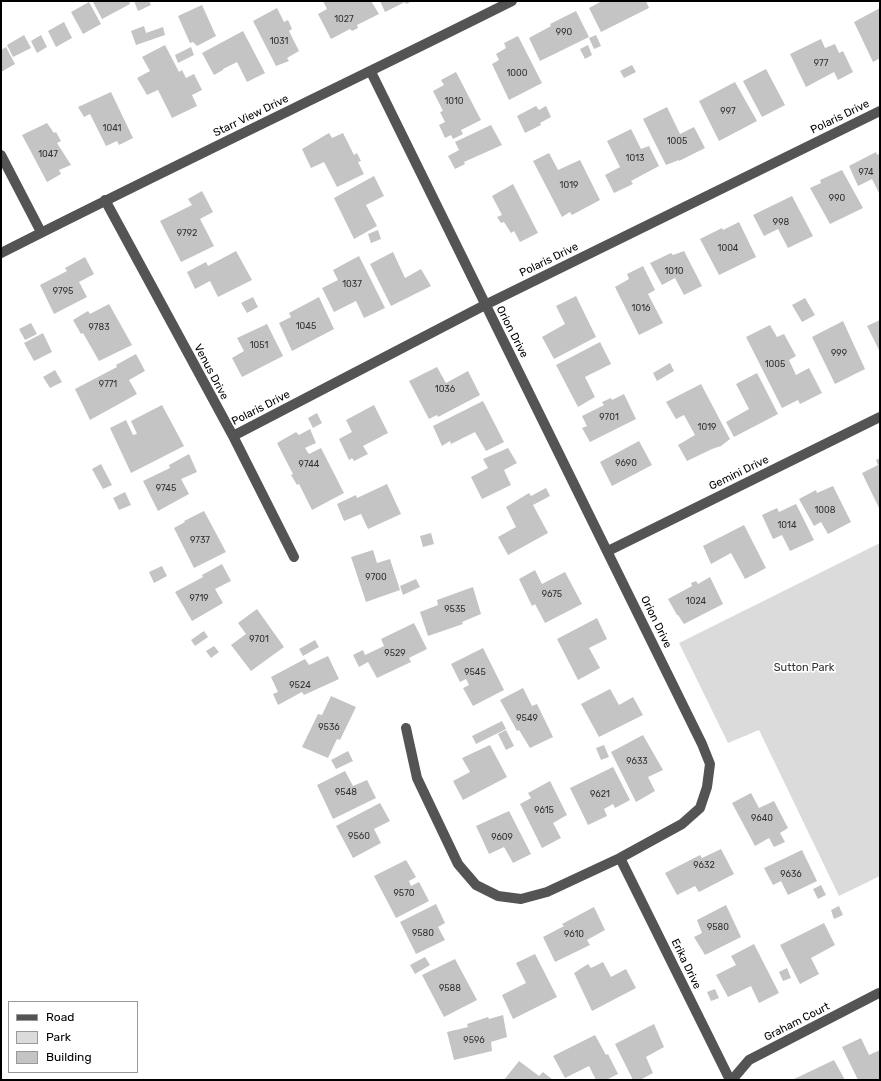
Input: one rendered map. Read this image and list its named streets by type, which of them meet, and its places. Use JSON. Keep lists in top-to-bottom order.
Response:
{
  "streets": {
    "street": [
      "Starr View Drive",
      "Polaris Drive",
      "Orion Drive",
      "Venus Drive",
      "Gemini Drive",
      "Erika Drive",
      "Graham Court"
    ]
  },
  "crossings": [
    ["Starr View Drive", "Orion Drive"],
    ["Starr View Drive", "Venus Drive"],
    ["Polaris Drive", "Orion Drive"],
    ["Polaris Drive", "Venus Drive"],
    ["Orion Drive", "Gemini Drive"],
    ["Orion Drive", "Erika Drive"],
    ["Erika Drive", "Graham Court"]
  ],
  "parks": ["Sutton Park"],
  "house_numbers": [
    "1027",
    "990",
    "1031",
    "977",
    "1000",
    "1010",
    "997",
    "1041",
    "1005",
    "1047",
    "1013",
    "974",
    "1019",
    "990",
    "998",
    "9792",
    "1004",
    "1010",
    "1037",
    "9795",
    "1016",
    "1045",
    "9783",
    "1051",
    "999",
    "1005",
    "9771",
    "1036",
    "9701",
    "1019",
    "9690",
    "9744",
    "9745",
    "1008",
    "1014",
    "9737",
    "9700",
    "9675",
    "9719",
    "1024",
    "9535",
    "9701",
    "9529",
    "9545",
    "9524",
    "9549",
    "9536",
    "9633",
    "9548",
    "9621",
    "9615",
    "9640",
    "9560",
    "9609",
    "9632",
    "9636",
    "9570",
    "9580",
    "9580",
    "9610",
    "9588",
    "9596"
  ],
  "legend": ["Road", "Park", "Building"]
}
